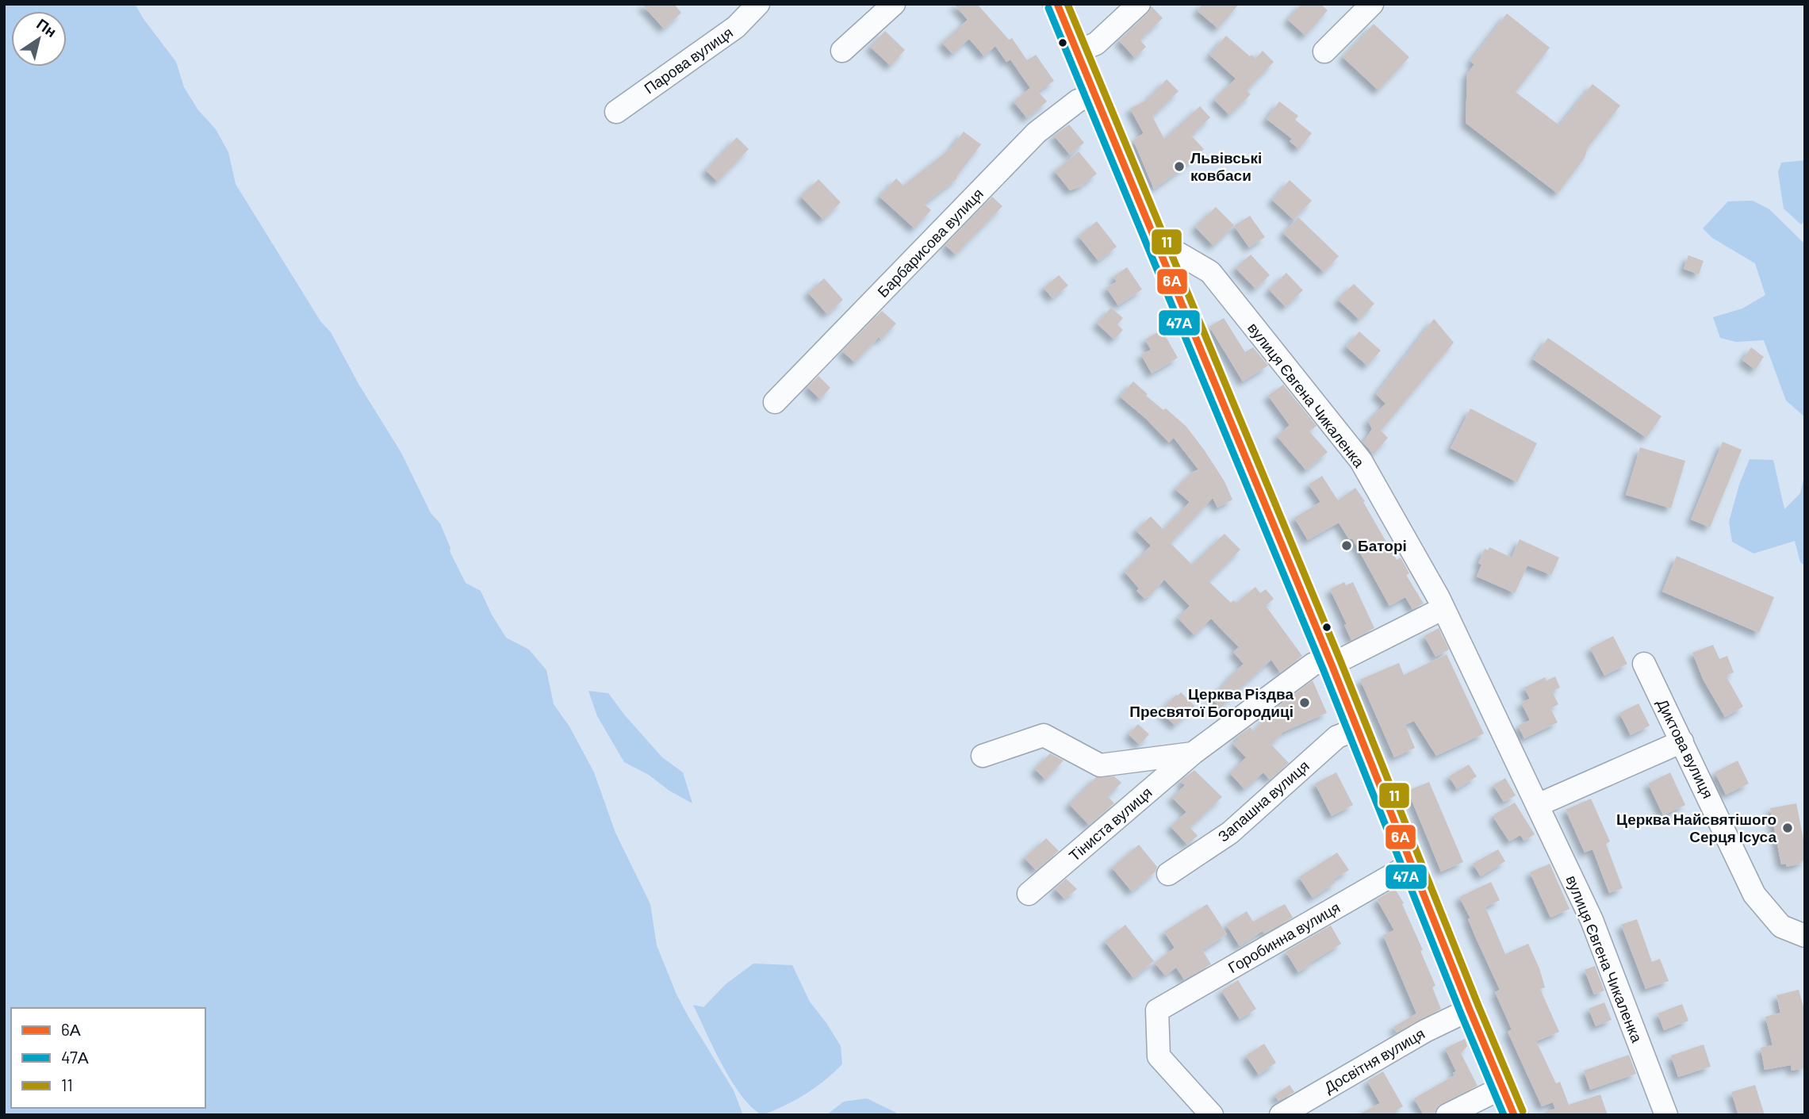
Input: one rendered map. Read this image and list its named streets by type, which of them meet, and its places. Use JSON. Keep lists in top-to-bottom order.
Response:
{
  "streets": {
    "street": [
      "Парова вулиця",
      "Барбарисова вулиця",
      "вулиця Євгена Чикаленка",
      "Диктова вулиця",
      "Запашна вулиця",
      "Тіниста вулиця",
      "Горобинна вулиця",
      "Досвітня вулиця"
    ]
  },
  "places": [
    "Львівські ковбаси",
    "Баторі",
    "Церква Різдва Пресвятої Богородиці",
    "Церква Найсвятішого Серця Ісуса"
  ],
  "lines": ["transit line 6А", "transit line 11", "transit line 47А"],
  "legend": ["6А", "47А", "11"],
  "north": "top right"
}
